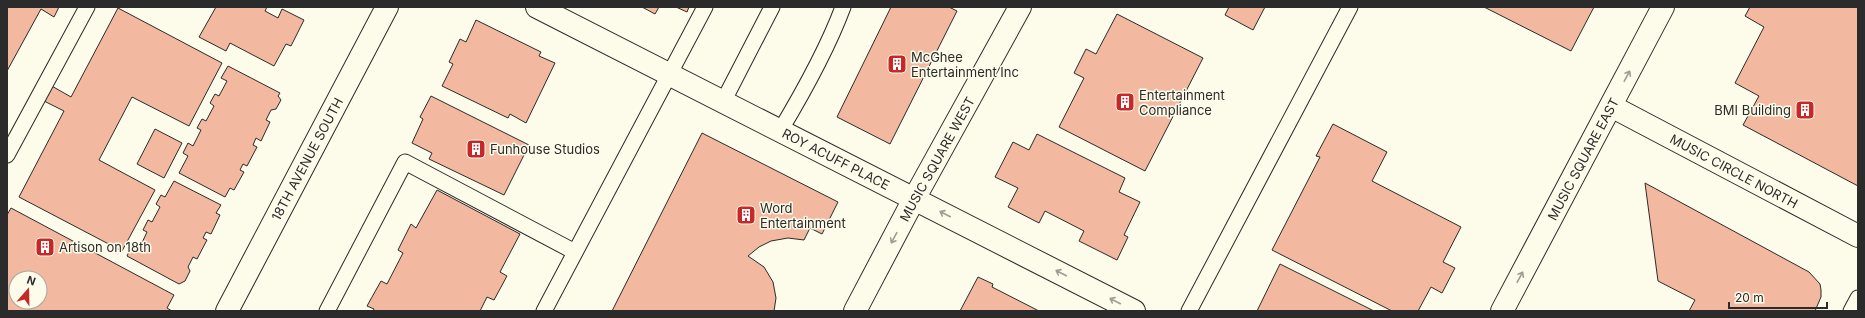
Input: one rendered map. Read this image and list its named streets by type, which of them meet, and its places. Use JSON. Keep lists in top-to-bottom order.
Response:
{
  "streets": {
    "street": [
      "18TH AVENUE SOUTH",
      "ROY ACUFF PLACE",
      "MUSIC SQUARE WEST",
      "MUSIC SQUARE EAST",
      "MUSIC CIRCLE NORTH"
    ]
  },
  "crossings": [
    ["ROY ACUFF PLACE", "MUSIC SQUARE WEST"],
    ["MUSIC SQUARE EAST", "MUSIC CIRCLE NORTH"]
  ],
  "one_way": ["ROY ACUFF PLACE", "MUSIC SQUARE WEST", "MUSIC SQUARE EAST"],
  "places": {
    "building": [
      "McGhee Entertainment Inc",
      "Entertainment Compliance",
      "BMI Building",
      "Funhouse Studios",
      "Word Entertainment",
      "Artison on 18th"
    ]
  },
  "scale_bar": "20 m",
  "north": "top"
}
